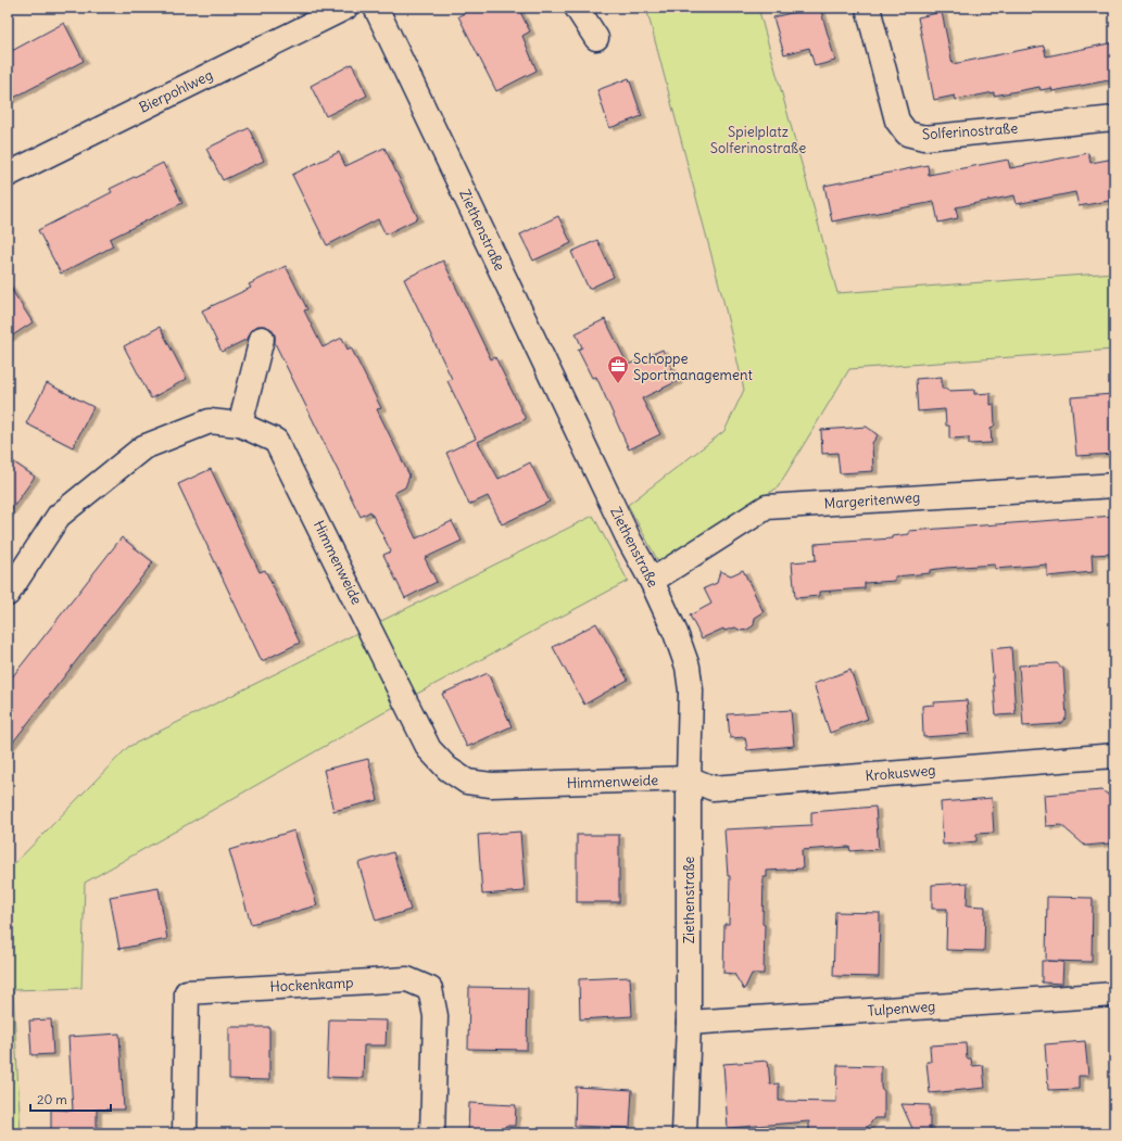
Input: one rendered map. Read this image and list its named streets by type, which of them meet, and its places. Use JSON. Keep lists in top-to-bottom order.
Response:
{
  "streets": {
    "street": [
      "Bierpohlweg",
      "Solferinostraße",
      "Ziethenstraße",
      "Margeritenweg",
      "Himmenweide",
      "Krokusweg",
      "Hockenkamp",
      "Tulpenweg"
    ]
  },
  "crossings": [
    ["Ziethenstraße", "Margeritenweg"],
    ["Ziethenstraße", "Himmenweide"],
    ["Ziethenstraße", "Krokusweg"],
    ["Ziethenstraße", "Tulpenweg"],
    ["Himmenweide", "Krokusweg"]
  ],
  "parks": ["Spielplatz Solferinostraße"],
  "places": {
    "office": ["Schoppe Sportmanagement"]
  },
  "scale_bar": "20 m"
}
